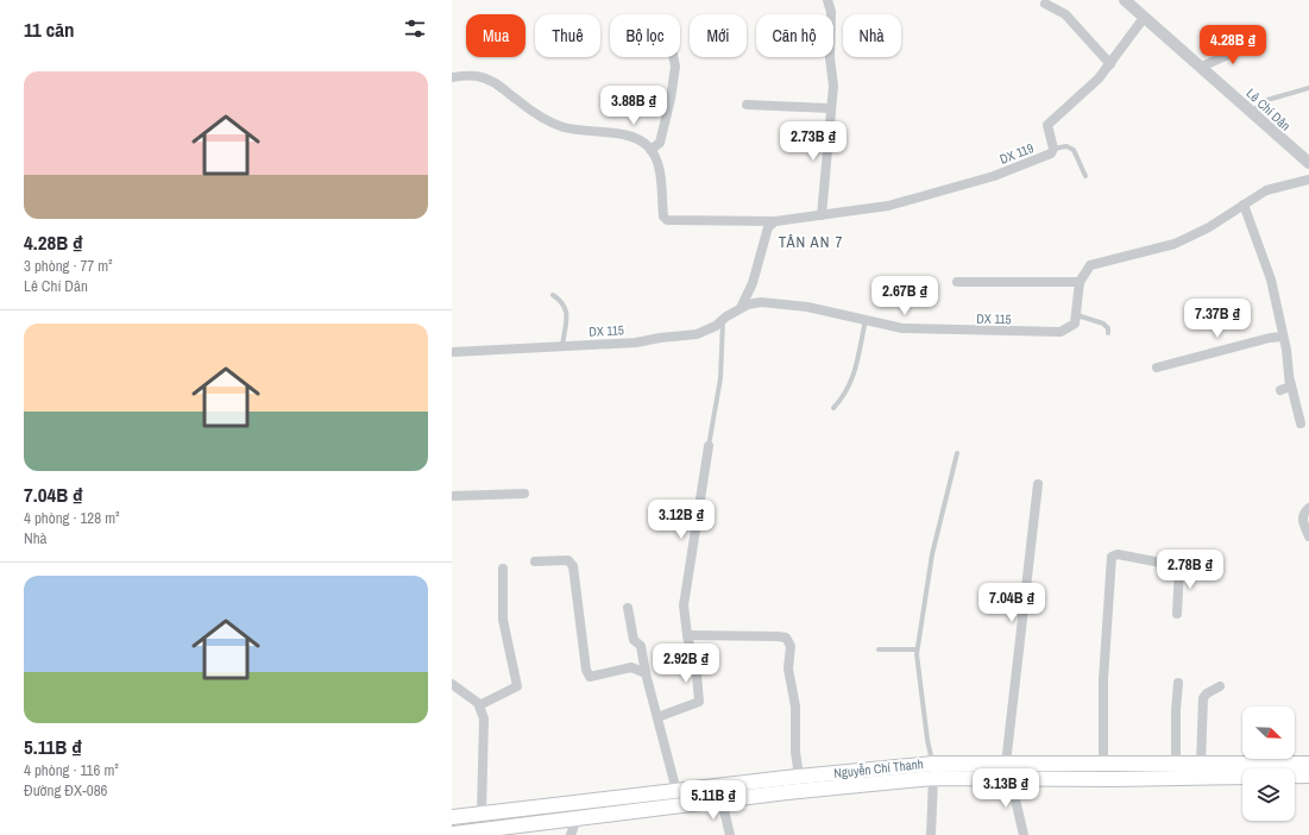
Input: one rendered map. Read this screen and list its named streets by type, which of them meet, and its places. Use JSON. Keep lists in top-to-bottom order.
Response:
{
  "streets": {
    "main road": ["Nguyễn Chí Thanh"],
    "street": ["Lê Chí Dân", "DX 119", "DX 115"]
  },
  "crossings": [
    ["Lê Chí Dân", "DX 119"]
  ],
  "districts": ["TÂN AN 7"],
  "north": "bottom right",
  "page": {
    "heading": "11 căn",
    "chip": [
      "Mua",
      "Thuê",
      "Bộ lọc",
      "Mới",
      "Căn hộ",
      "Nhà"
    ],
    "price": [
      "4.28B ₫",
      "3.88B ₫",
      "2.73B ₫",
      "2.67B ₫",
      "7.37B ₫",
      "3.12B ₫",
      "2.78B ₫",
      "7.04B ₫",
      "2.92B ₫",
      "3.13B ₫",
      "5.11B ₫"
    ],
    "list": [
      {
        "name": "4.28B ₫",
        "note": "3 phòng · 77 m² · Lê Chí Dân"
      },
      {
        "name": "7.04B ₫",
        "note": "4 phòng · 128 m² · Nhà"
      },
      {
        "name": "5.11B ₫",
        "note": "4 phòng · 116 m² · Đường ĐX-086"
      }
    ]
  }
}
